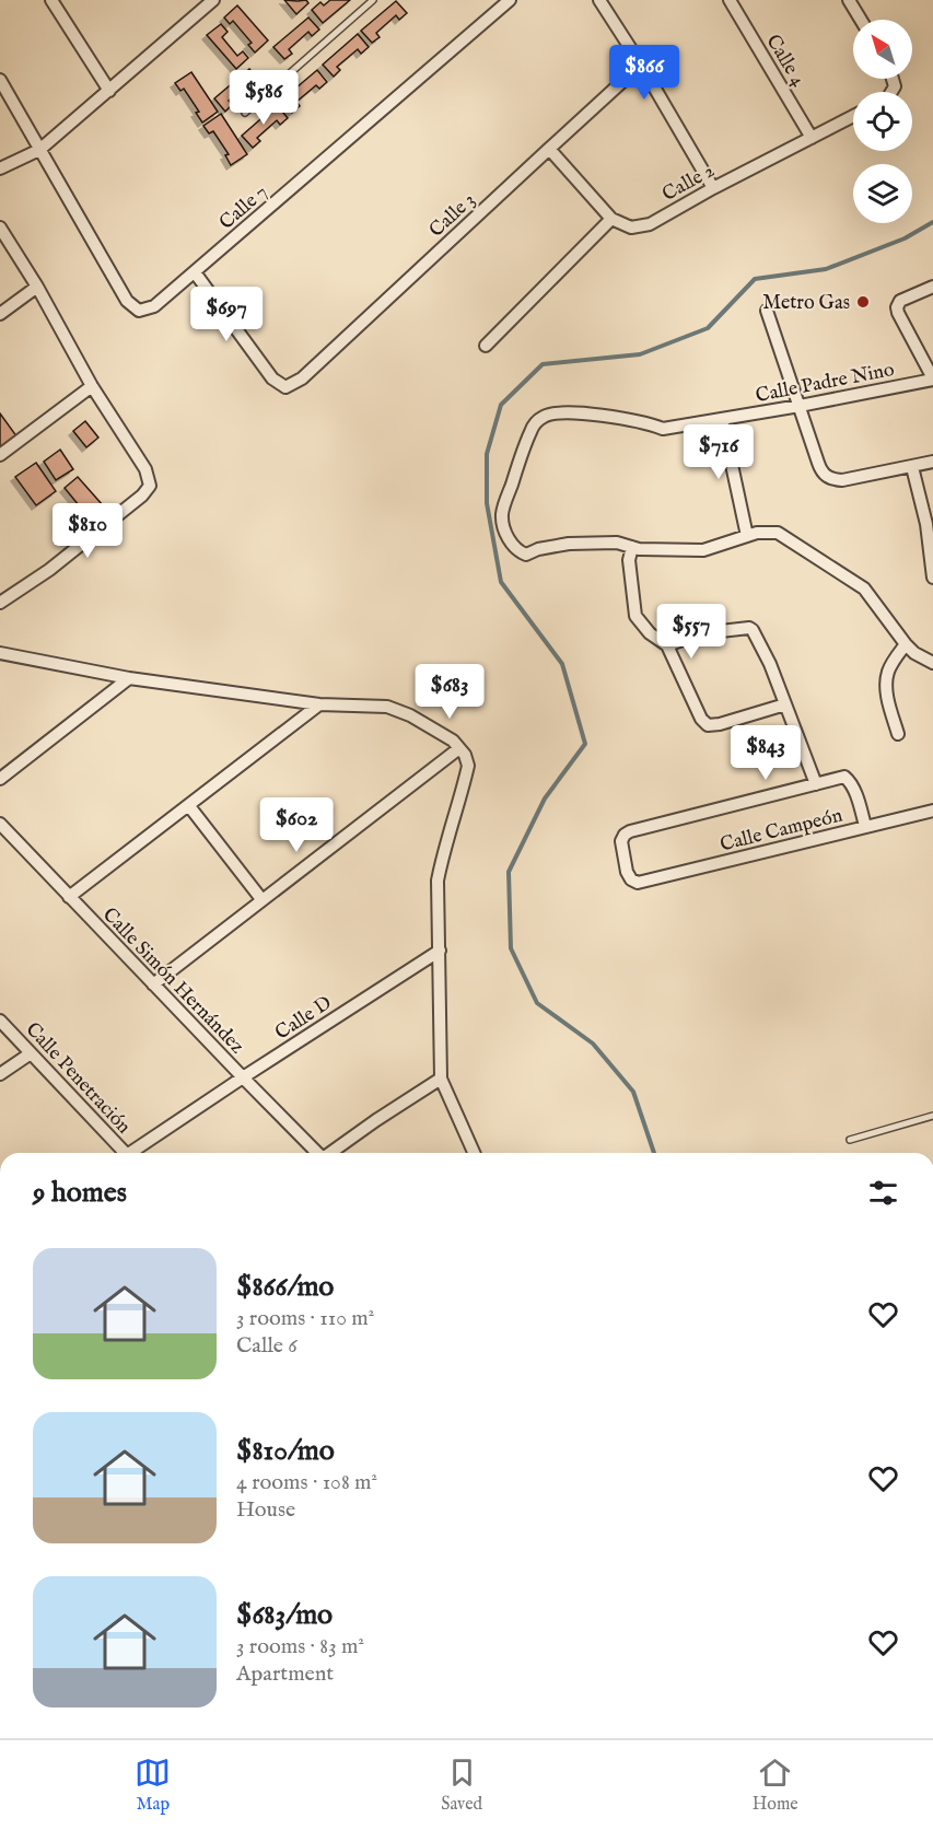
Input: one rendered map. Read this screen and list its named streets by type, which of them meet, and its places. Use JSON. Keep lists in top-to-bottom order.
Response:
{
  "streets": {
    "street": [
      "Calle 4",
      "Calle 2",
      "Calle 7",
      "Calle 3",
      "Calle Padre Nino",
      "Calle Campeón",
      "Calle Simón Hernández",
      "Calle D",
      "Calle Penetración"
    ]
  },
  "crossings": [
    ["Calle 4", "Calle 2"],
    ["Calle 7", "Calle 3"],
    ["Calle Simón Hernández", "Calle D"]
  ],
  "places": ["Metro Gas"],
  "north": "top left",
  "page": {
    "price": [
      "$866",
      "$586",
      "$697",
      "$716",
      "$810",
      "$557",
      "$683",
      "$843",
      "$602"
    ],
    "heading": "9 homes",
    "list": [
      {
        "name": "$866/mo",
        "note": "3 rooms · 110 m² · Calle 6"
      },
      {
        "name": "$810/mo",
        "note": "4 rooms · 108 m² · House"
      },
      {
        "name": "$683/mo",
        "note": "3 rooms · 83 m² · Apartment"
      }
    ],
    "tabs": ["Map", "Saved", "Home"]
  }
}
